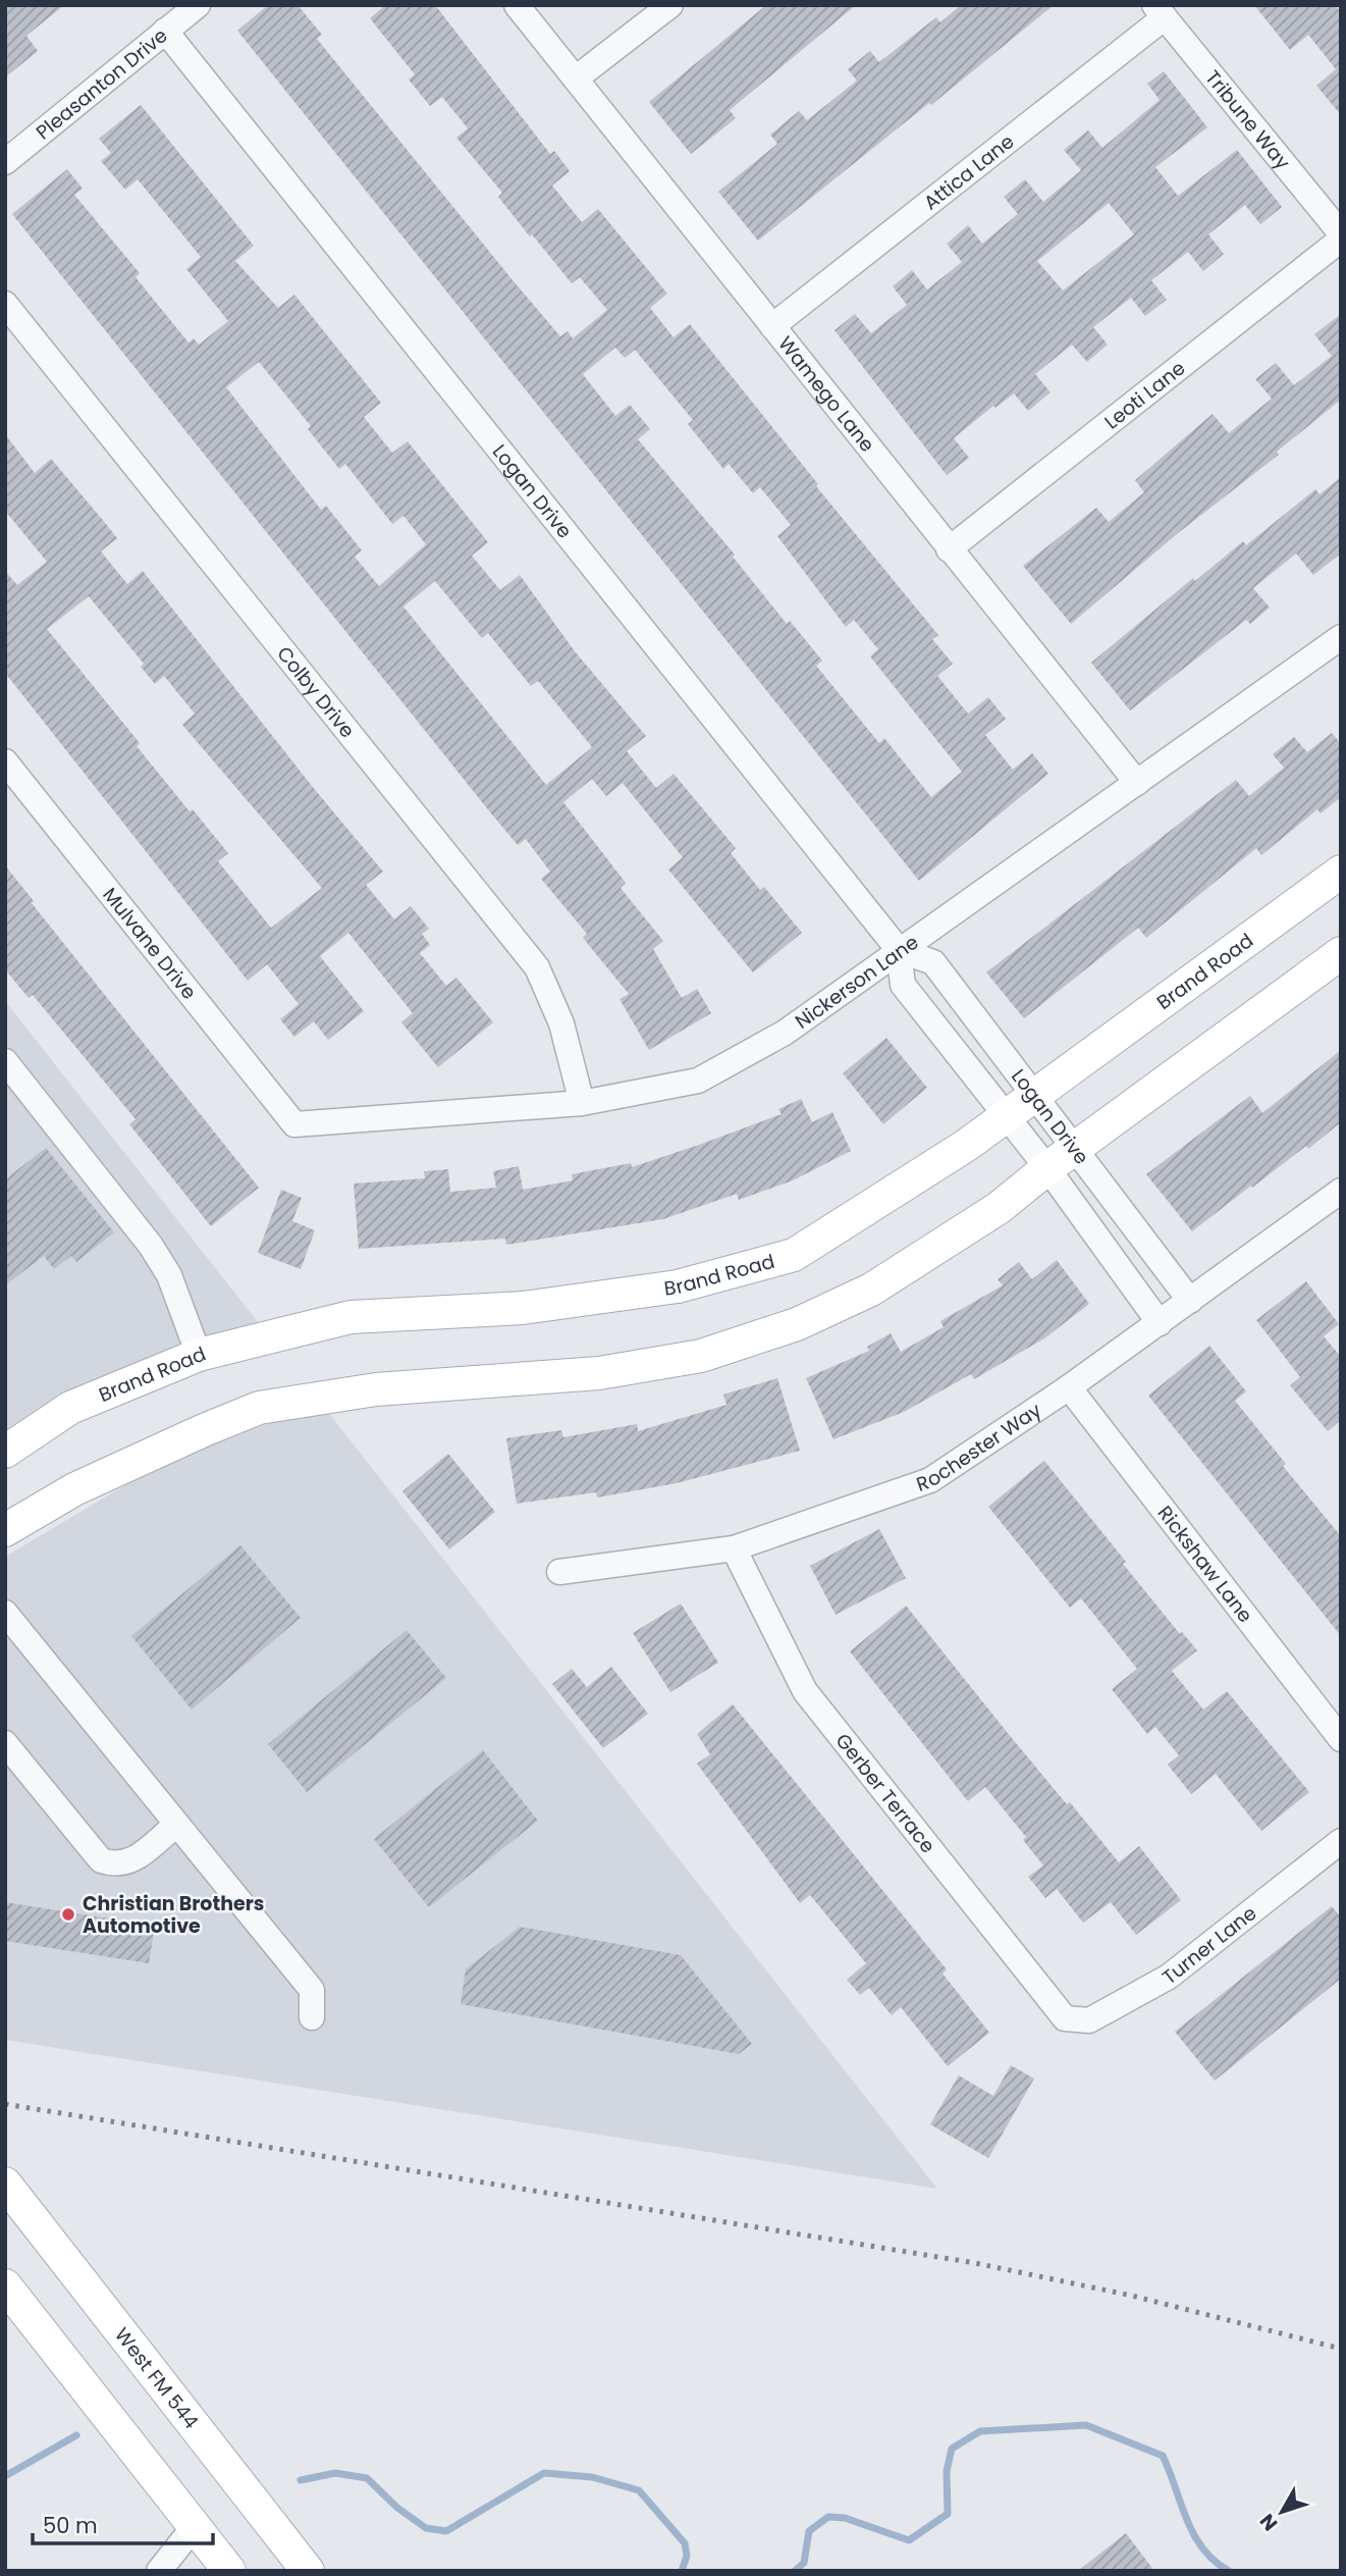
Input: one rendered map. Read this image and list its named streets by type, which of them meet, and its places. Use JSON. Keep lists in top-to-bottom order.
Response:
{
  "streets": {
    "main road": ["Brand Road", "West FM 544"],
    "street": [
      "Pleasanton Drive",
      "Tribune Way",
      "Attica Lane",
      "Wamego Lane",
      "Leoti Lane",
      "Logan Drive",
      "Colby Drive",
      "Mulvane Drive",
      "Nickerson Lane",
      "Rochester Way",
      "Rickshaw Lane",
      "Gerber Terrace",
      "Turner Lane"
    ]
  },
  "crossings": [
    ["Pleasanton Drive", "Logan Drive"],
    ["Tribune Way", "Attica Lane"],
    ["Attica Lane", "Wamego Lane"],
    ["Wamego Lane", "Leoti Lane"],
    ["Wamego Lane", "Nickerson Lane"],
    ["Logan Drive", "Brand Road"],
    ["Logan Drive", "Nickerson Lane"],
    ["Logan Drive", "Rochester Way"],
    ["Colby Drive", "Nickerson Lane"],
    ["Mulvane Drive", "Nickerson Lane"],
    ["Rochester Way", "Rickshaw Lane"],
    ["Rochester Way", "Gerber Terrace"],
    ["Gerber Terrace", "Turner Lane"]
  ],
  "places": ["Christian Brothers Automotive"],
  "scale_bar": "50 m",
  "north": "bottom left"
}
